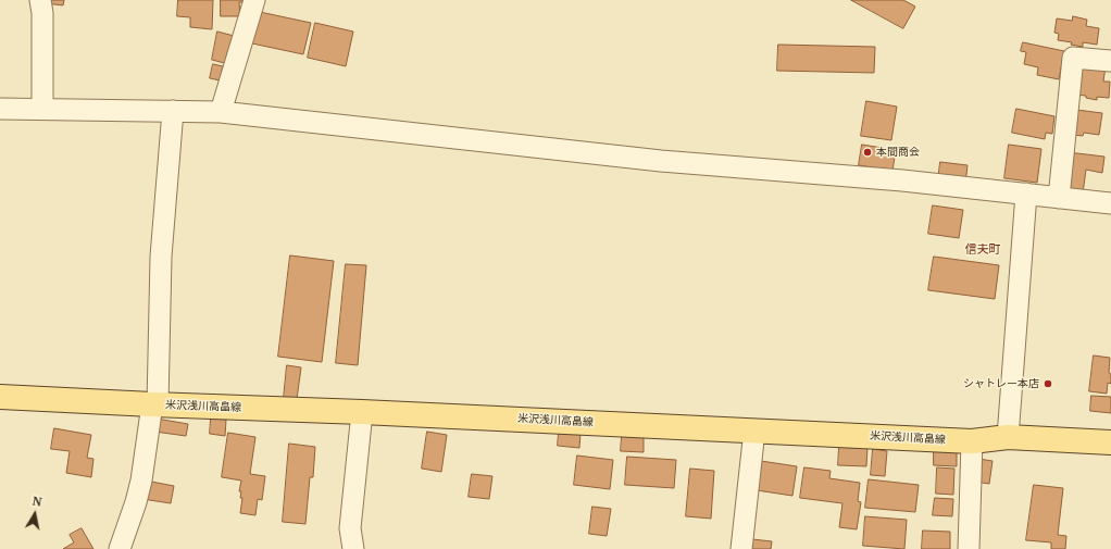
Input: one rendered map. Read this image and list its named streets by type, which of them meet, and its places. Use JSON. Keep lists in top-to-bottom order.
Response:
{
  "streets": {
    "main road": ["米沢浅川高畠線"]
  },
  "districts": ["信夫町"],
  "places": ["本間商会", "シャトレー本店"],
  "north": "top"
}
